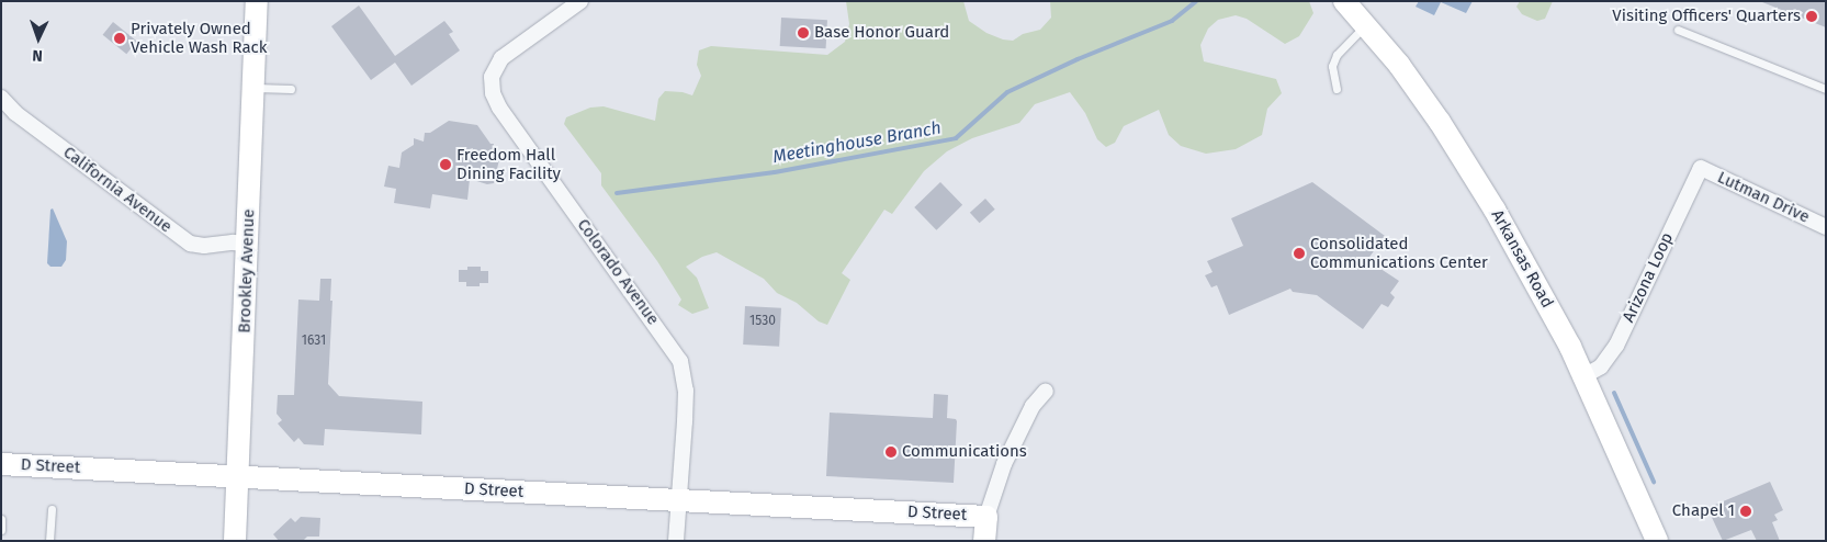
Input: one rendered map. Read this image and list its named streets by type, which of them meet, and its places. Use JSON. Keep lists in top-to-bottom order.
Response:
{
  "streets": {
    "street": [
      "California Avenue",
      "Lutman Drive",
      "Arkansas Road",
      "Brookley Avenue",
      "Colorado Avenue",
      "Arizona Loop",
      "D Street"
    ]
  },
  "crossings": [
    ["California Avenue", "Brookley Avenue"],
    ["Lutman Drive", "Arizona Loop"],
    ["Arkansas Road", "Arizona Loop"],
    ["Brookley Avenue", "D Street"],
    ["Colorado Avenue", "D Street"]
  ],
  "water": ["Meetinghouse Branch"],
  "places": [
    "Visiting Officers' Quarters",
    "Base Honor Guard",
    "Privately Owned Vehicle Wash Rack",
    "Freedom Hall Dining Facility",
    "Consolidated Communications Center",
    "Communications",
    "Chapel 1"
  ],
  "house_numbers": ["1530", "1631"],
  "north": "bottom"
}
